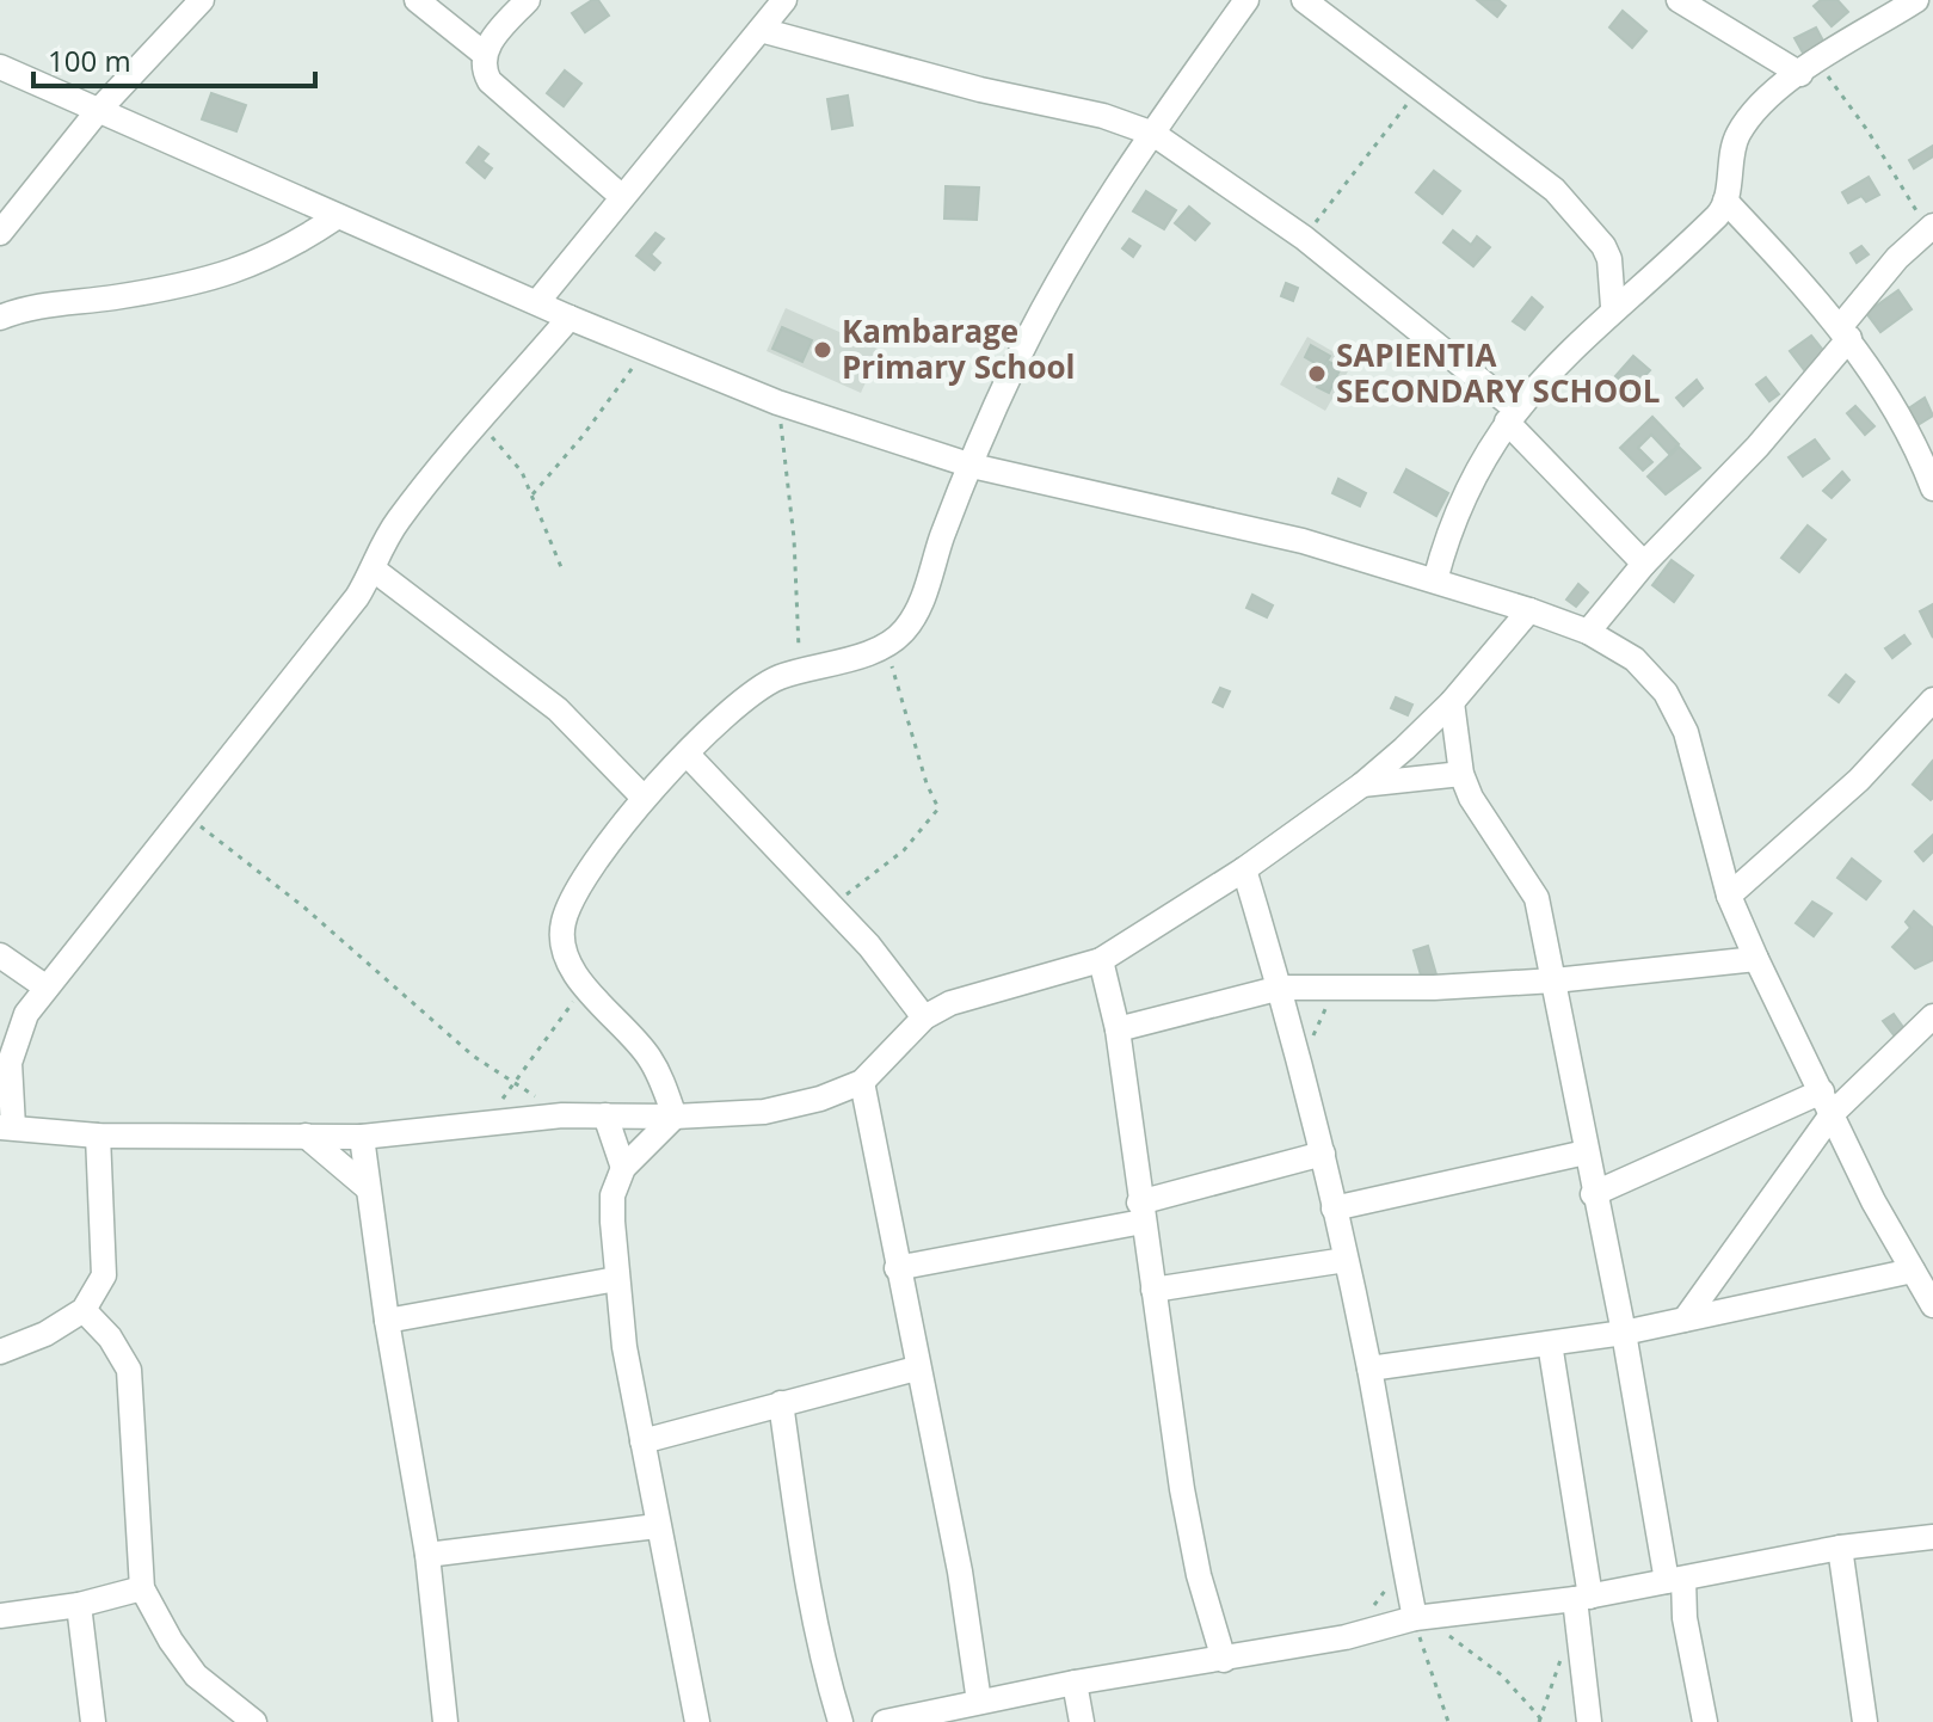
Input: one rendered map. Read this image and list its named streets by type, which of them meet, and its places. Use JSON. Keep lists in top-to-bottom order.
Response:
{
  "places": ["Kambarage Primary School", "SAPIENTIA SECONDARY SCHOOL"],
  "scale_bar": "100 m"
}
